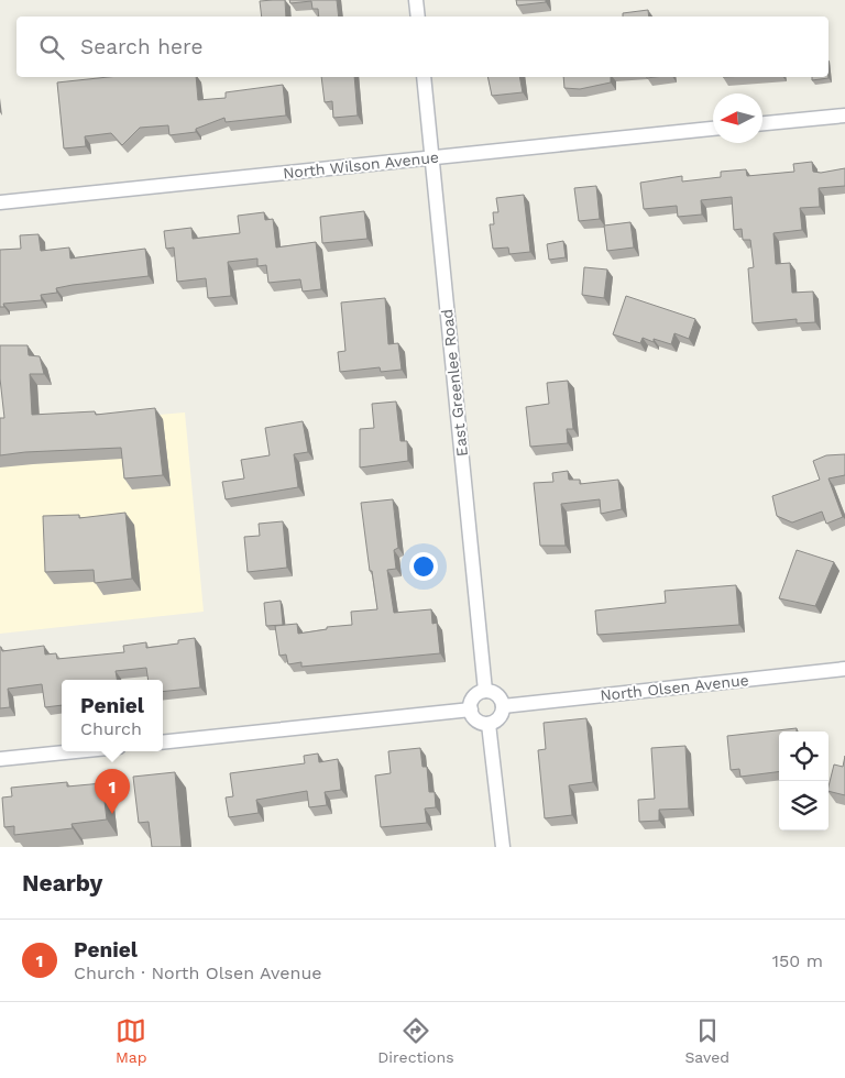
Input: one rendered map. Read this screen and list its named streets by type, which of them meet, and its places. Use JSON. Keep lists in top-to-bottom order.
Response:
{
  "streets": {
    "street": ["North Wilson Avenue", "East Greenlee Road", "North Olsen Avenue"]
  },
  "crossings": [
    ["North Wilson Avenue", "East Greenlee Road"],
    ["East Greenlee Road", "North Olsen Avenue"]
  ],
  "north": "left",
  "page": {
    "search": "Search here",
    "popup": ["Peniel", "Church"],
    "pins": "1",
    "heading": "Nearby",
    "list": [
      {
        "mark": "1",
        "name": "Peniel",
        "note": "Church · North Olsen Avenue",
        "value": "150 m"
      }
    ],
    "nav": ["Map", "Directions", "Saved"]
  }
}
